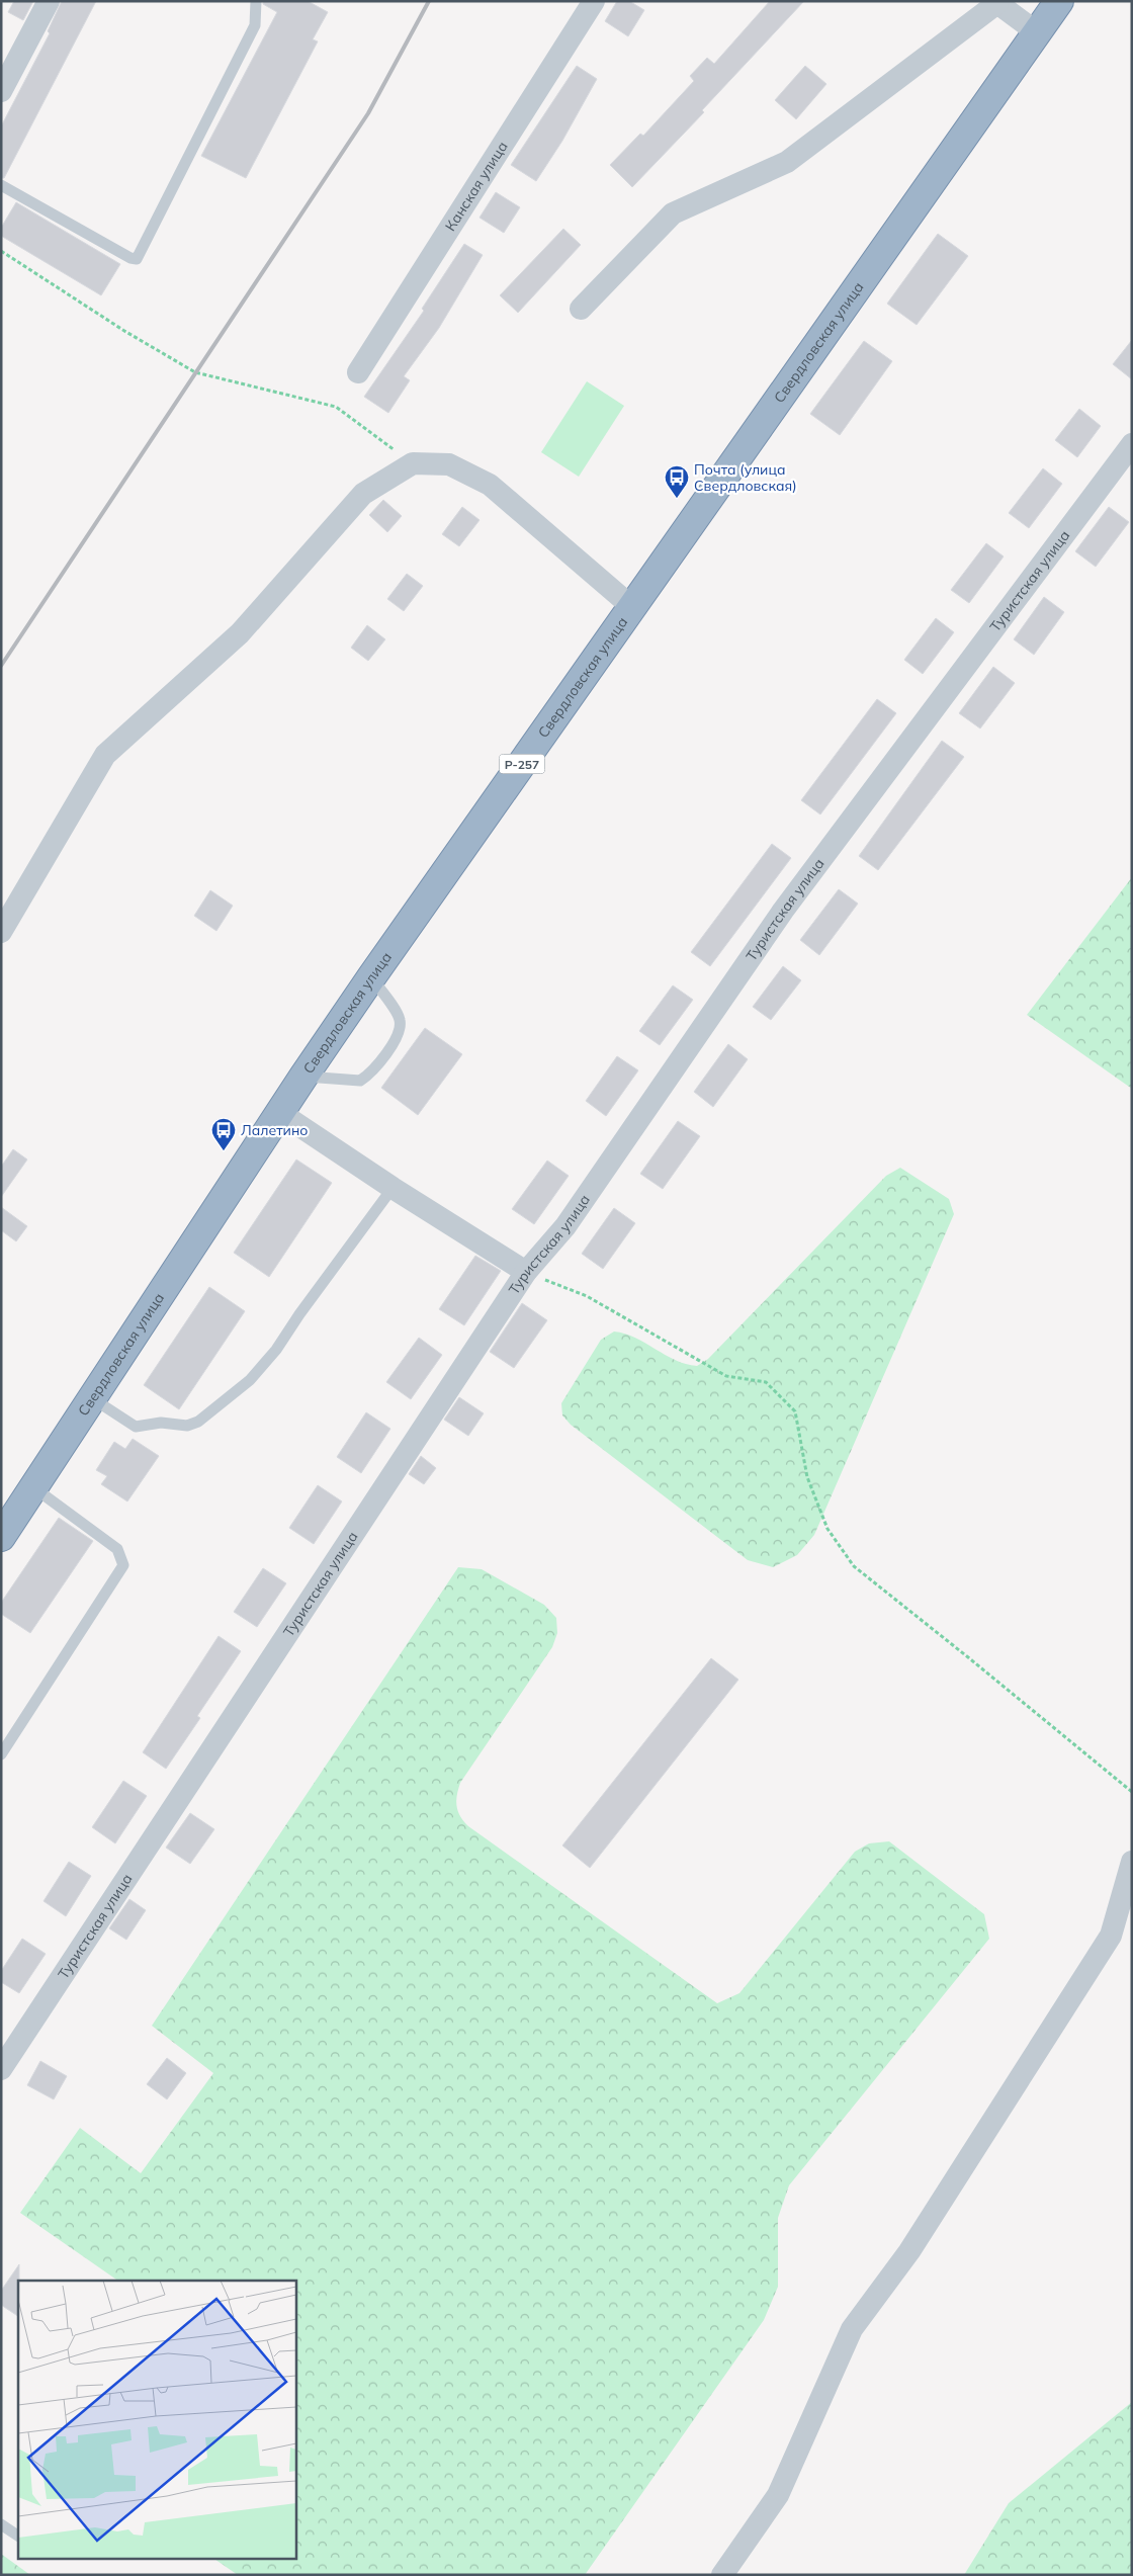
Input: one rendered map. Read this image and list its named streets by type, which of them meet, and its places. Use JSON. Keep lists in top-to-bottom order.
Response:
{
  "streets": {
    "highway": ["Свердловская улица", "Р-257"],
    "street": ["Канская улица", "Туристская улица"]
  },
  "places": {
    "bus stop": ["Почта (улица Свердловская)", "Лалетино"]
  }
}
